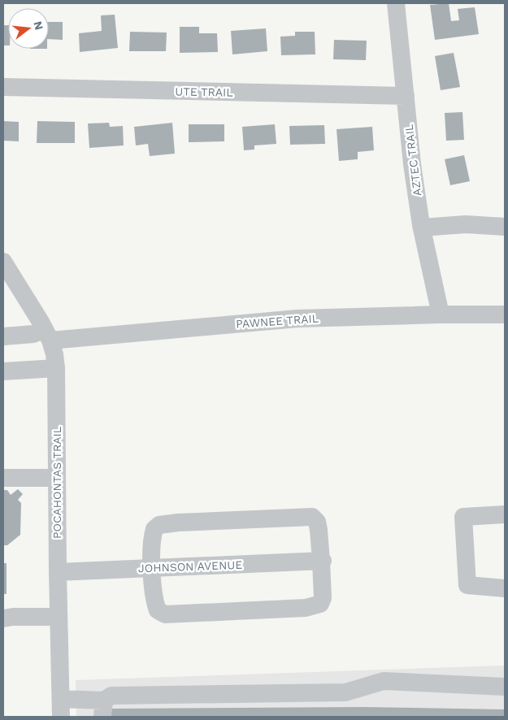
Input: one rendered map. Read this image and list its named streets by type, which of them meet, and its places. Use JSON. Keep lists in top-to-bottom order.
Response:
{
  "streets": {
    "street": [
      "UTE TRAIL",
      "AZTEC TRAIL",
      "PAWNEE TRAIL",
      "POCAHONTAS TRAIL",
      "JOHNSON AVENUE"
    ]
  },
  "crossings": [
    ["UTE TRAIL", "AZTEC TRAIL"],
    ["AZTEC TRAIL", "PAWNEE TRAIL"],
    ["PAWNEE TRAIL", "POCAHONTAS TRAIL"],
    ["POCAHONTAS TRAIL", "JOHNSON AVENUE"]
  ],
  "north": "right"
}
